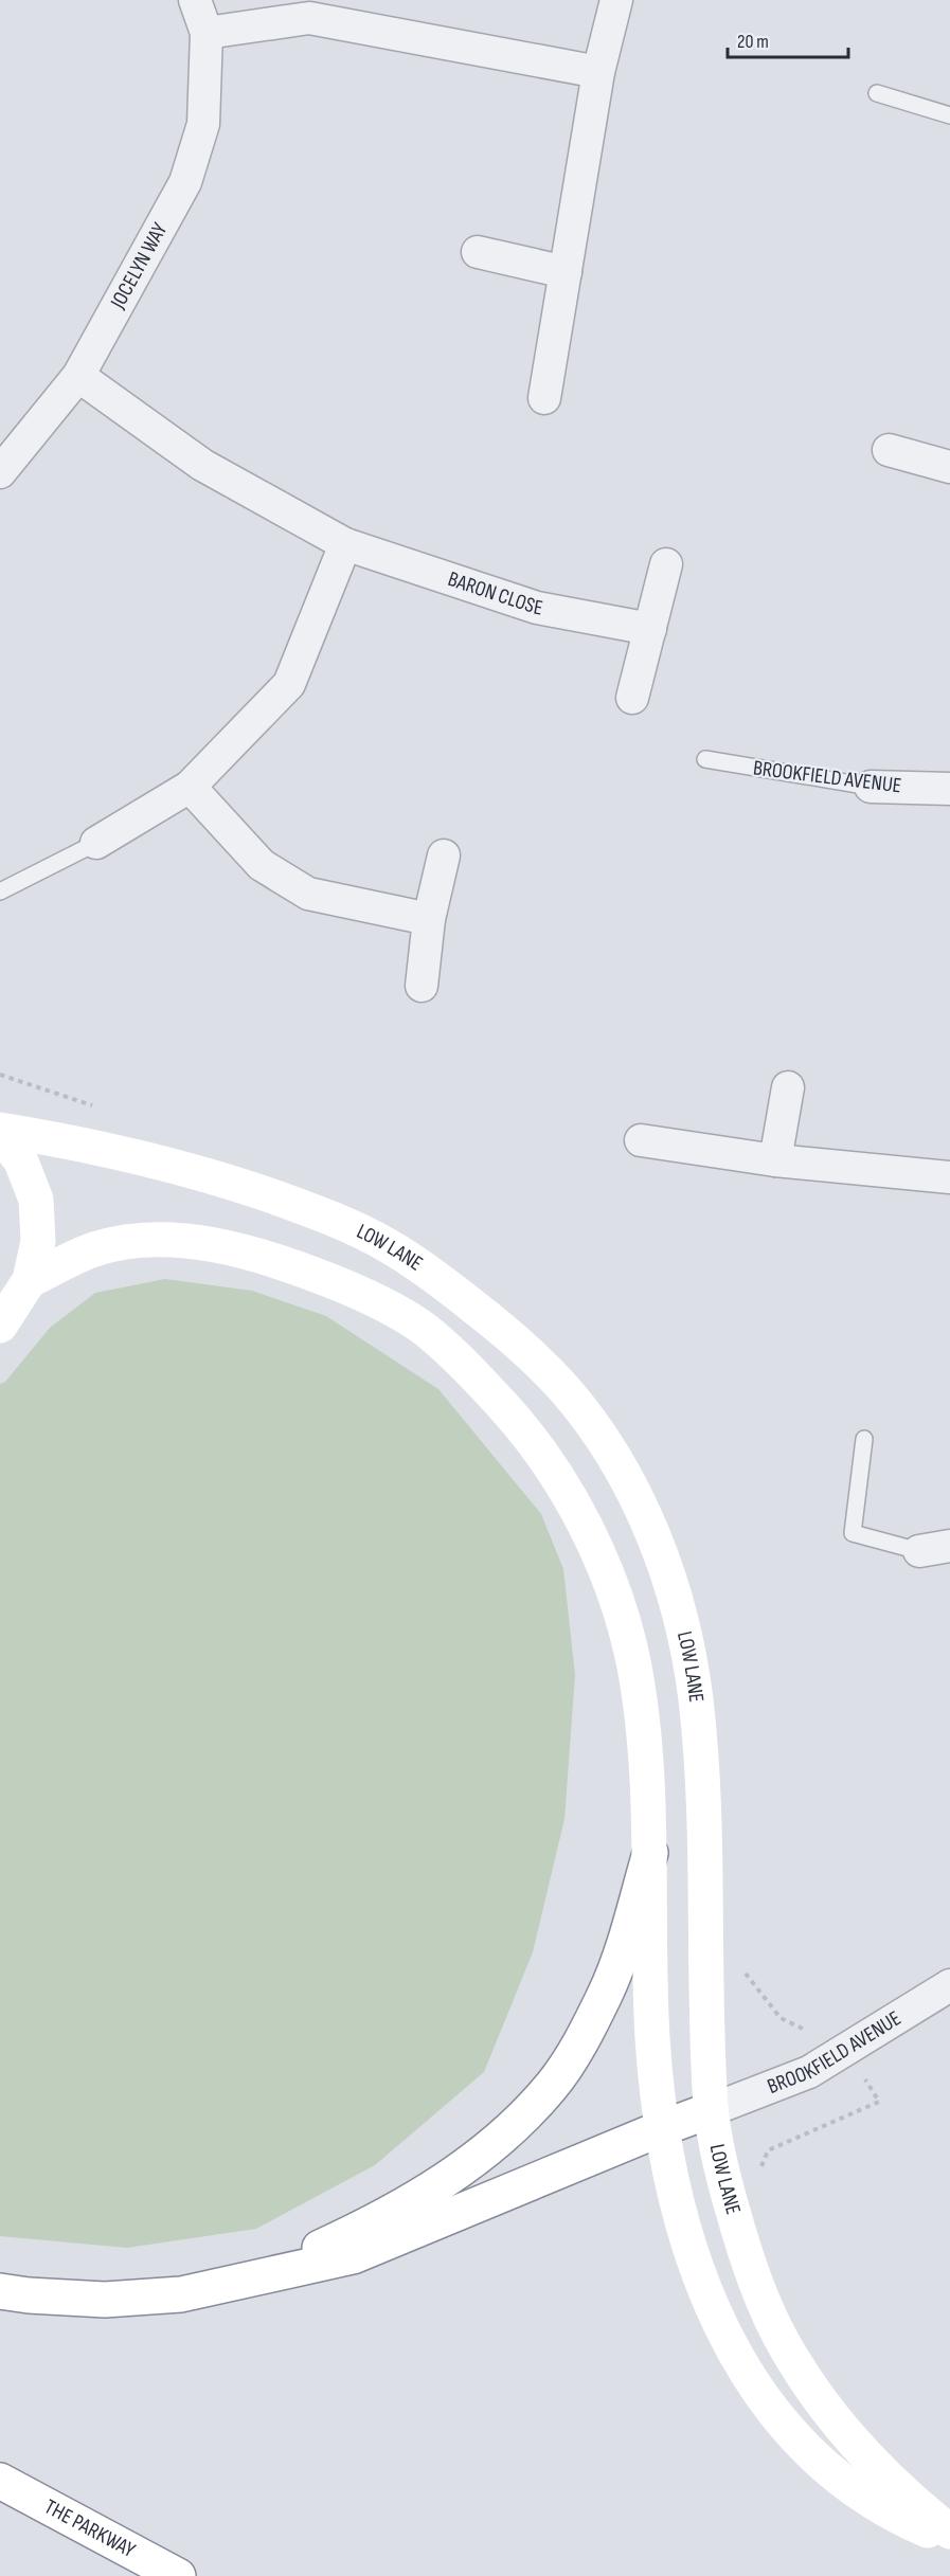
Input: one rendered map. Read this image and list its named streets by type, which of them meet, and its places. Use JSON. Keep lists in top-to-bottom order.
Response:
{
  "streets": {
    "main road": ["LOW LANE", "THE PARKWAY"],
    "street": ["JOCELYN WAY", "BARON CLOSE", "BROOKFIELD AVENUE"]
  },
  "crossings": [
    ["JOCELYN WAY", "BARON CLOSE"],
    ["BROOKFIELD AVENUE", "LOW LANE"]
  ],
  "scale_bar": "20 m"
}
